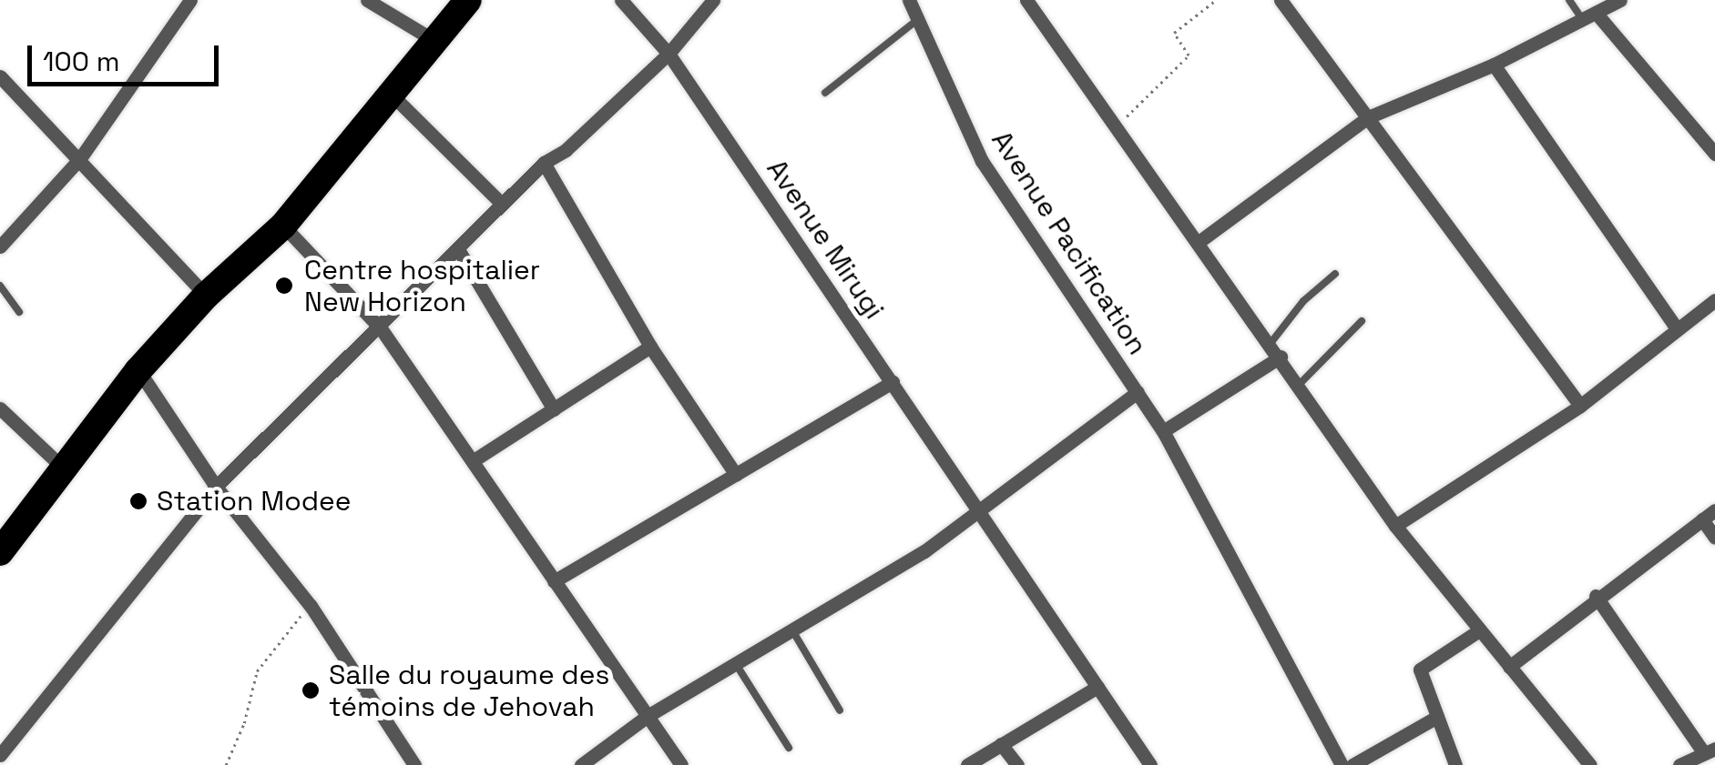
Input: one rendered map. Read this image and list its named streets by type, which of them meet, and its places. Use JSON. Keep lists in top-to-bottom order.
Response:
{
  "streets": {
    "street": ["Avenue Mirugi", "Avenue Pacification"]
  },
  "places": ["Centre hospitalier New Horizon", "Station Modee", "Salle du royaume des témoins de Jehovah"],
  "scale_bar": "100 m"
}
